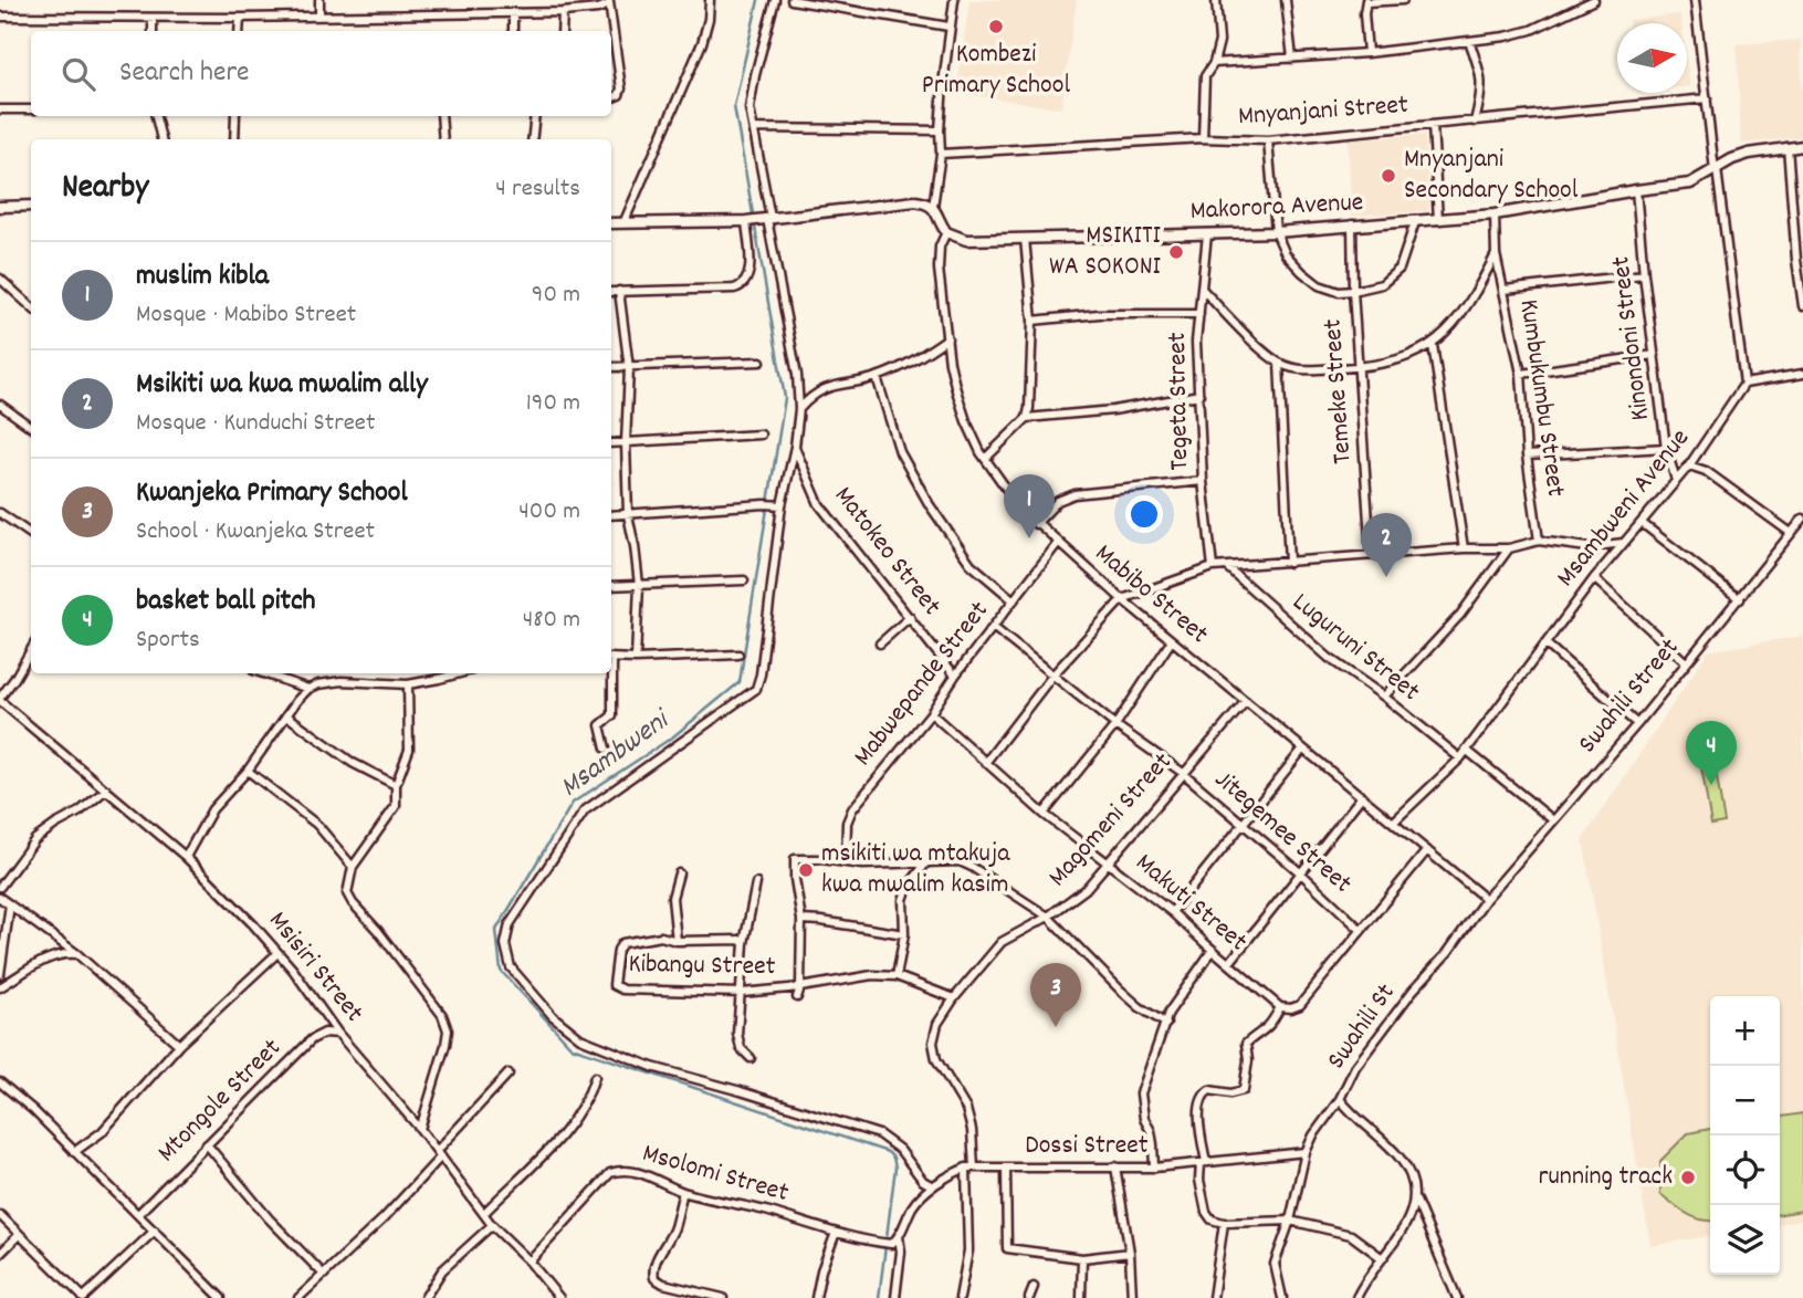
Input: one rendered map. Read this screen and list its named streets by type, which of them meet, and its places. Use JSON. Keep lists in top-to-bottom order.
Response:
{
  "streets": {
    "street": [
      "Mnyanjani Street",
      "Makorora Avenue",
      "Kinondoni Street",
      "Temeke Street",
      "Kumbukumbu Street",
      "Tegeta Street",
      "Msambweni Avenue",
      "Matokeo Street",
      "Mabibo Street",
      "Luguruni Street",
      "Mabwepande Street",
      "Swahili Street",
      "Magomeni Street",
      "Jitegemee Street",
      "Makuti Street",
      "Kibangu Street",
      "Msisiri Street",
      "Swahili St",
      "Mtongole Street",
      "Dossi Street",
      "Msolomi Street"
    ]
  },
  "crossings": [
    ["Makorora Avenue", "Kinondoni Street"],
    ["Makorora Avenue", "Temeke Street"],
    ["Makorora Avenue", "Kumbukumbu Street"],
    ["Makorora Avenue", "Tegeta Street"],
    ["Makorora Avenue", "Mabibo Street"],
    ["Kinondoni Street", "Msambweni Avenue"],
    ["Msambweni Avenue", "Mabibo Street"],
    ["Msambweni Avenue", "Luguruni Street"],
    ["Matokeo Street", "Mabwepande Street"],
    ["Mabibo Street", "Mabwepande Street"],
    ["Mabibo Street", "Swahili Street"],
    ["Mabibo Street", "Magomeni Street"],
    ["Mabibo Street", "Swahili St"],
    ["Mabwepande Street", "Jitegemee Street"],
    ["Mabwepande Street", "Makuti Street"],
    ["Swahili Street", "Swahili St"],
    ["Magomeni Street", "Jitegemee Street"],
    ["Magomeni Street", "Makuti Street"],
    ["Magomeni Street", "Kibangu Street"],
    ["Magomeni Street", "Dossi Street"],
    ["Msisiri Street", "Mtongole Street"],
    ["Msisiri Street", "Msolomi Street"]
  ],
  "water": ["Msambweni"],
  "places": [
    "Kombezi Primary School",
    "Mnyanjani Secondary School",
    "MSIKITI WA SOKONI",
    "msikiti wa mtakuja kwa mwalim kasim",
    "running track"
  ],
  "north": "right",
  "page": {
    "search": "Search here",
    "heading": ["Nearby", "4 results"],
    "list": [
      {
        "mark": "1",
        "name": "muslim kibla",
        "note": "Mosque · Mabibo Street",
        "value": "90 m"
      },
      {
        "mark": "2",
        "name": "Msikiti wa kwa mwalim ally",
        "note": "Mosque · Kunduchi Street",
        "value": "190 m"
      },
      {
        "mark": "3",
        "name": "Kwanjeka Primary School",
        "note": "School · Kwanjeka Street",
        "value": "400 m"
      },
      {
        "mark": "4",
        "name": "basket ball pitch",
        "note": "Sports",
        "value": "480 m"
      }
    ],
    "pins": [
      "1",
      "2",
      "4",
      "3"
    ],
    "map_buttons": ["+", "−"]
  }
}
